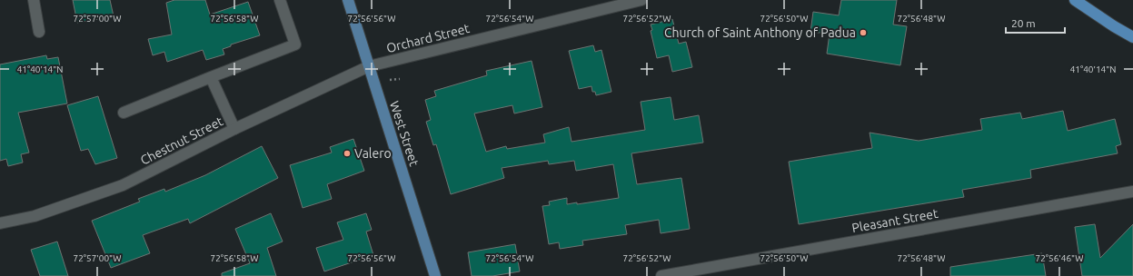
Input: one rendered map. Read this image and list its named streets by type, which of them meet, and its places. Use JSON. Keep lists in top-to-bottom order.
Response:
{
  "streets": {
    "main road": ["West Street"],
    "street": ["Orchard Street", "Chestnut Street", "Pleasant Street"]
  },
  "crossings": [
    ["Orchard Street", "West Street"],
    ["Orchard Street", "Chestnut Street"],
    ["West Street", "Chestnut Street"]
  ],
  "places": ["Church of Saint Anthony of Padua", "Valero"],
  "scale_bar": "20 m",
  "coordinates": [
    "72°57'00\"W",
    "72°56'58\"W",
    "72°56'56\"W",
    "72°56'54\"W",
    "72°56'52\"W",
    "72°56'50\"W",
    "72°56'48\"W",
    "41°40'14\"N",
    "72°56'46\"W"
  ]
}
